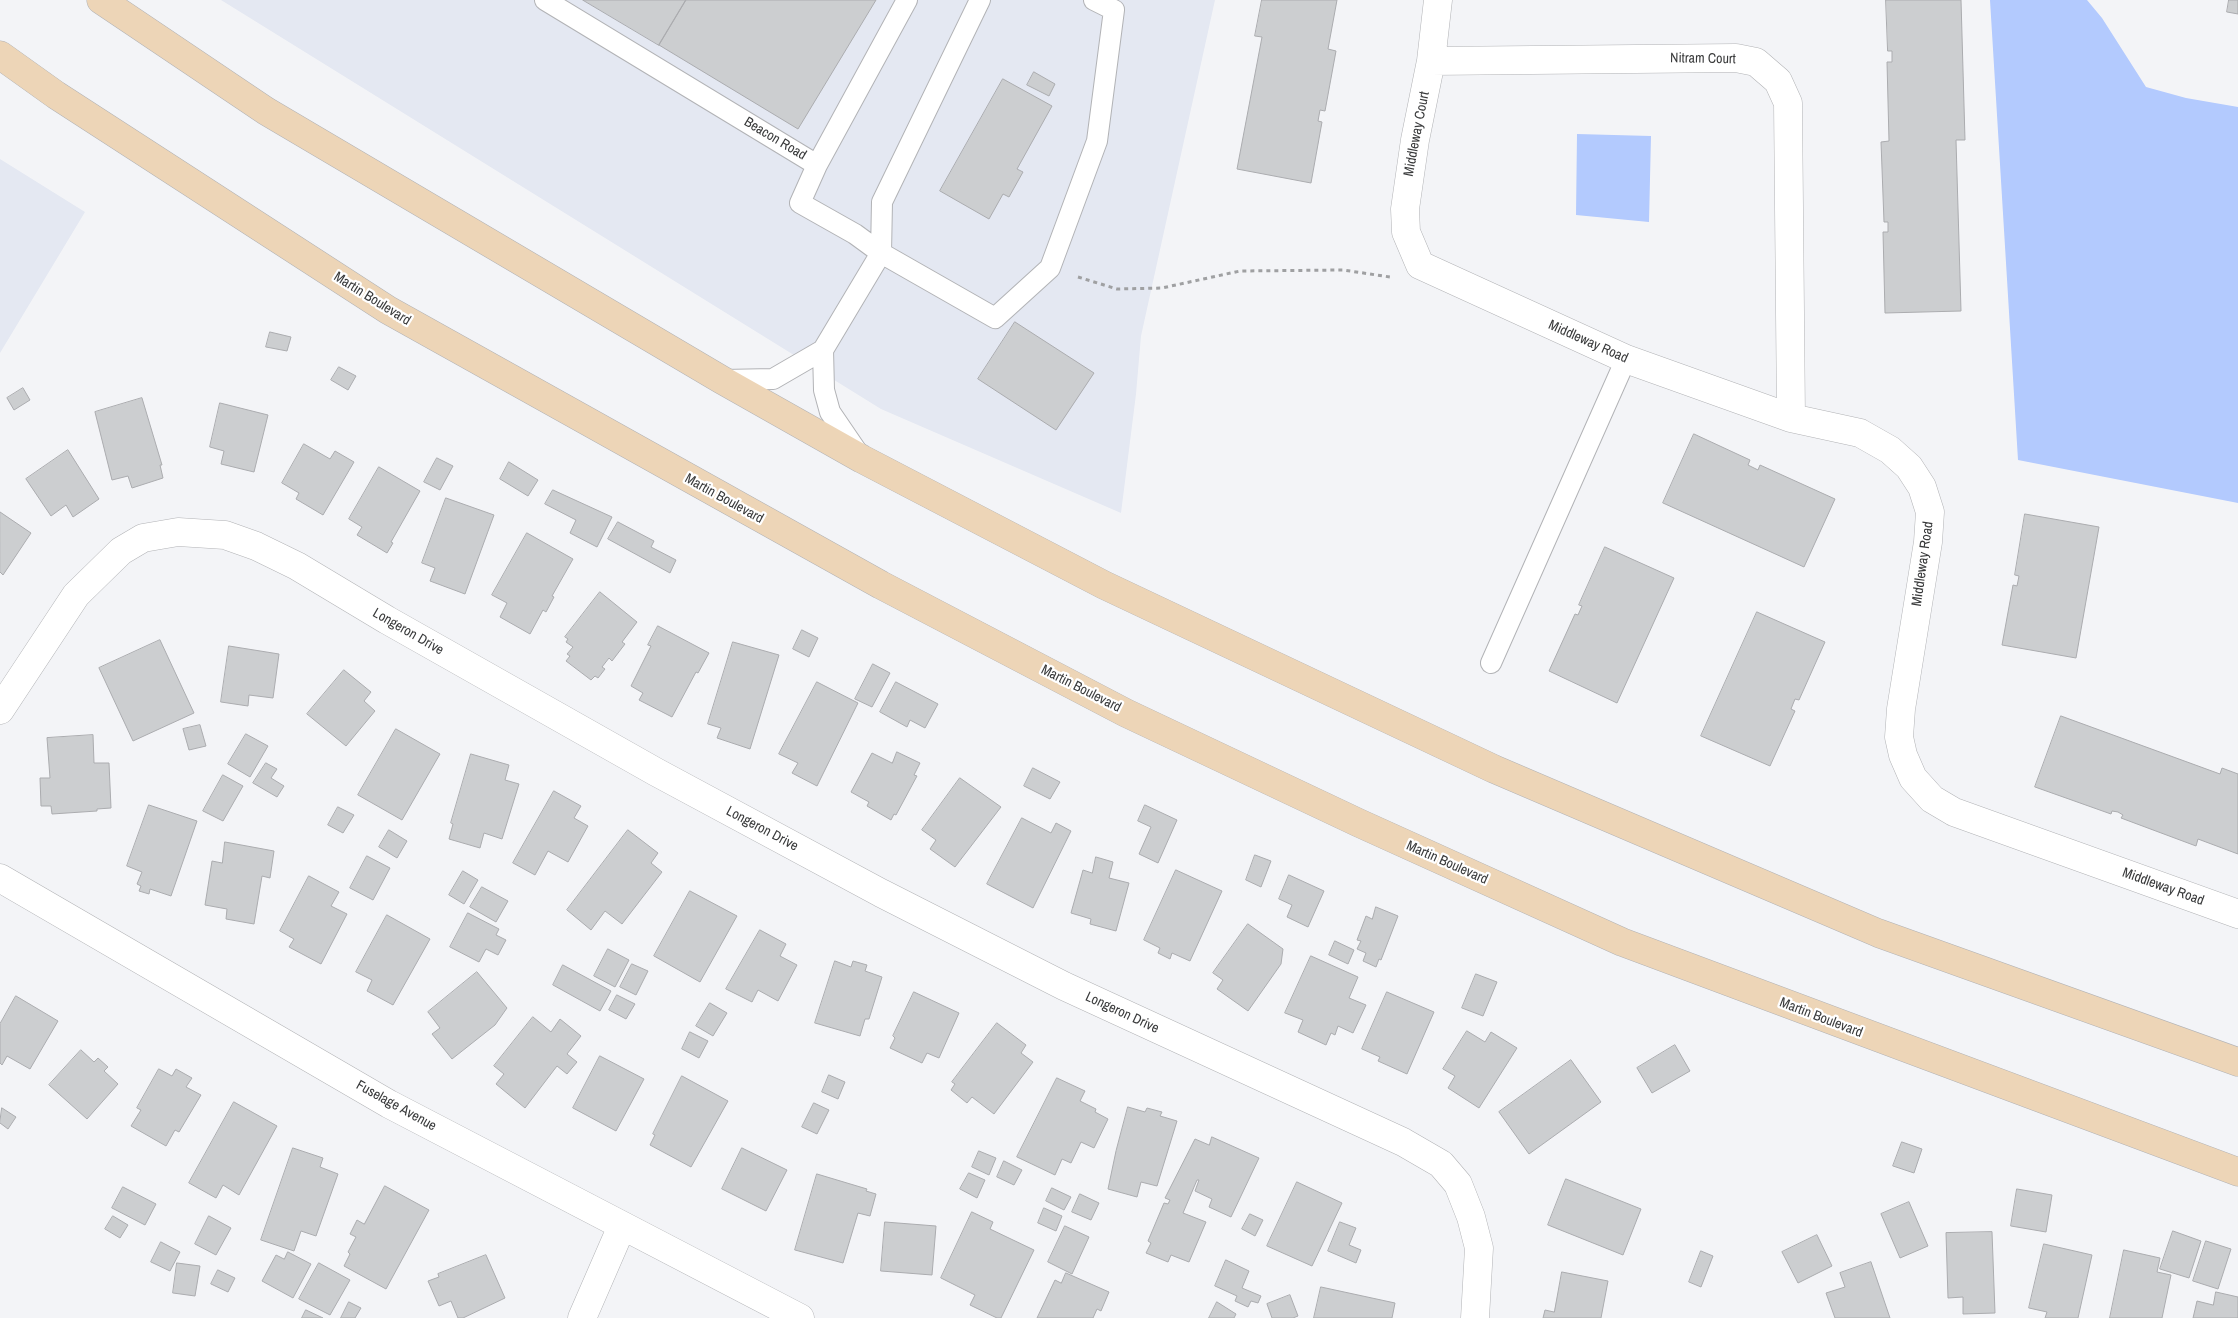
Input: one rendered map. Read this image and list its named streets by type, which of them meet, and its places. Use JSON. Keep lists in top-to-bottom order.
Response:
{
  "streets": {
    "main road": ["Martin Boulevard"],
    "street": [
      "Nitram Court",
      "Middleway Court",
      "Middleway Road",
      "Longeron Drive",
      "Fuselage Avenue"
    ],
    "lane": ["Beacon Road"]
  },
  "crossings": [
    ["Nitram Court", "Middleway Court"],
    ["Nitram Court", "Middleway Road"],
    ["Middleway Court", "Middleway Road"]
  ]
}
